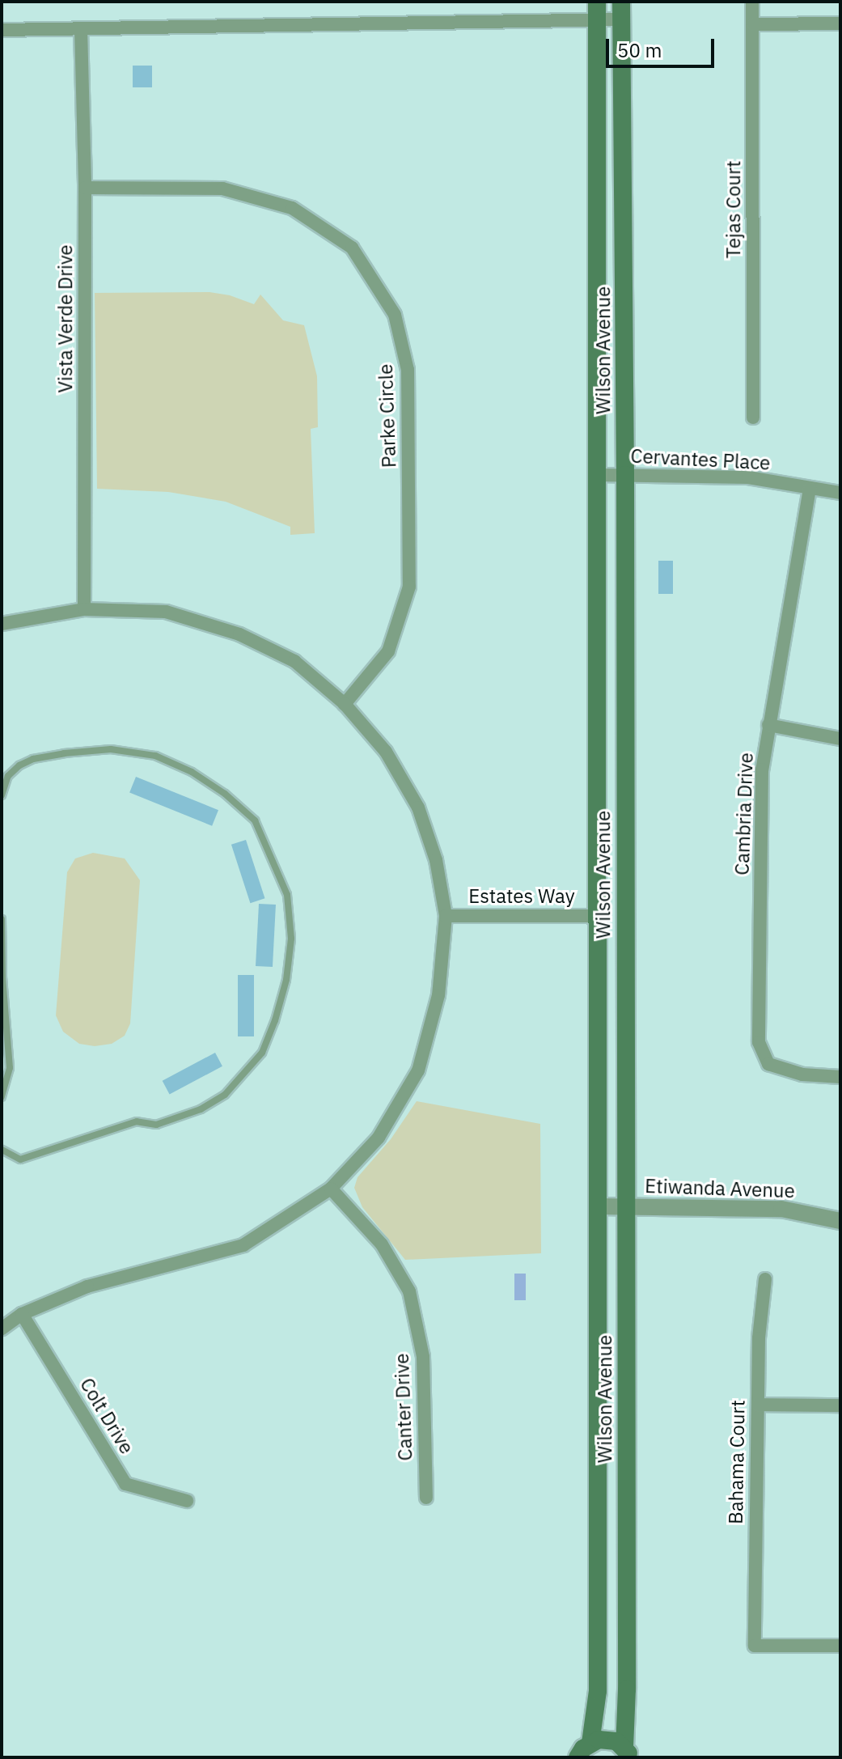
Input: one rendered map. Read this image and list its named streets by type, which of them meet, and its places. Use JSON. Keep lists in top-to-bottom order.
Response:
{
  "streets": {
    "main road": ["Wilson Avenue"],
    "street": [
      "Tejas Court",
      "Vista Verde Drive",
      "Parke Circle",
      "Cervantes Place",
      "Cambria Drive",
      "Estates Way",
      "Etiwanda Avenue",
      "Canter Drive",
      "Colt Drive",
      "Bahama Court"
    ]
  },
  "crossings": [
    ["Vista Verde Drive", "Parke Circle"],
    ["Wilson Avenue", "Cervantes Place"],
    ["Wilson Avenue", "Estates Way"],
    ["Wilson Avenue", "Etiwanda Avenue"],
    ["Cervantes Place", "Cambria Drive"]
  ],
  "scale_bar": "50 m"
}
